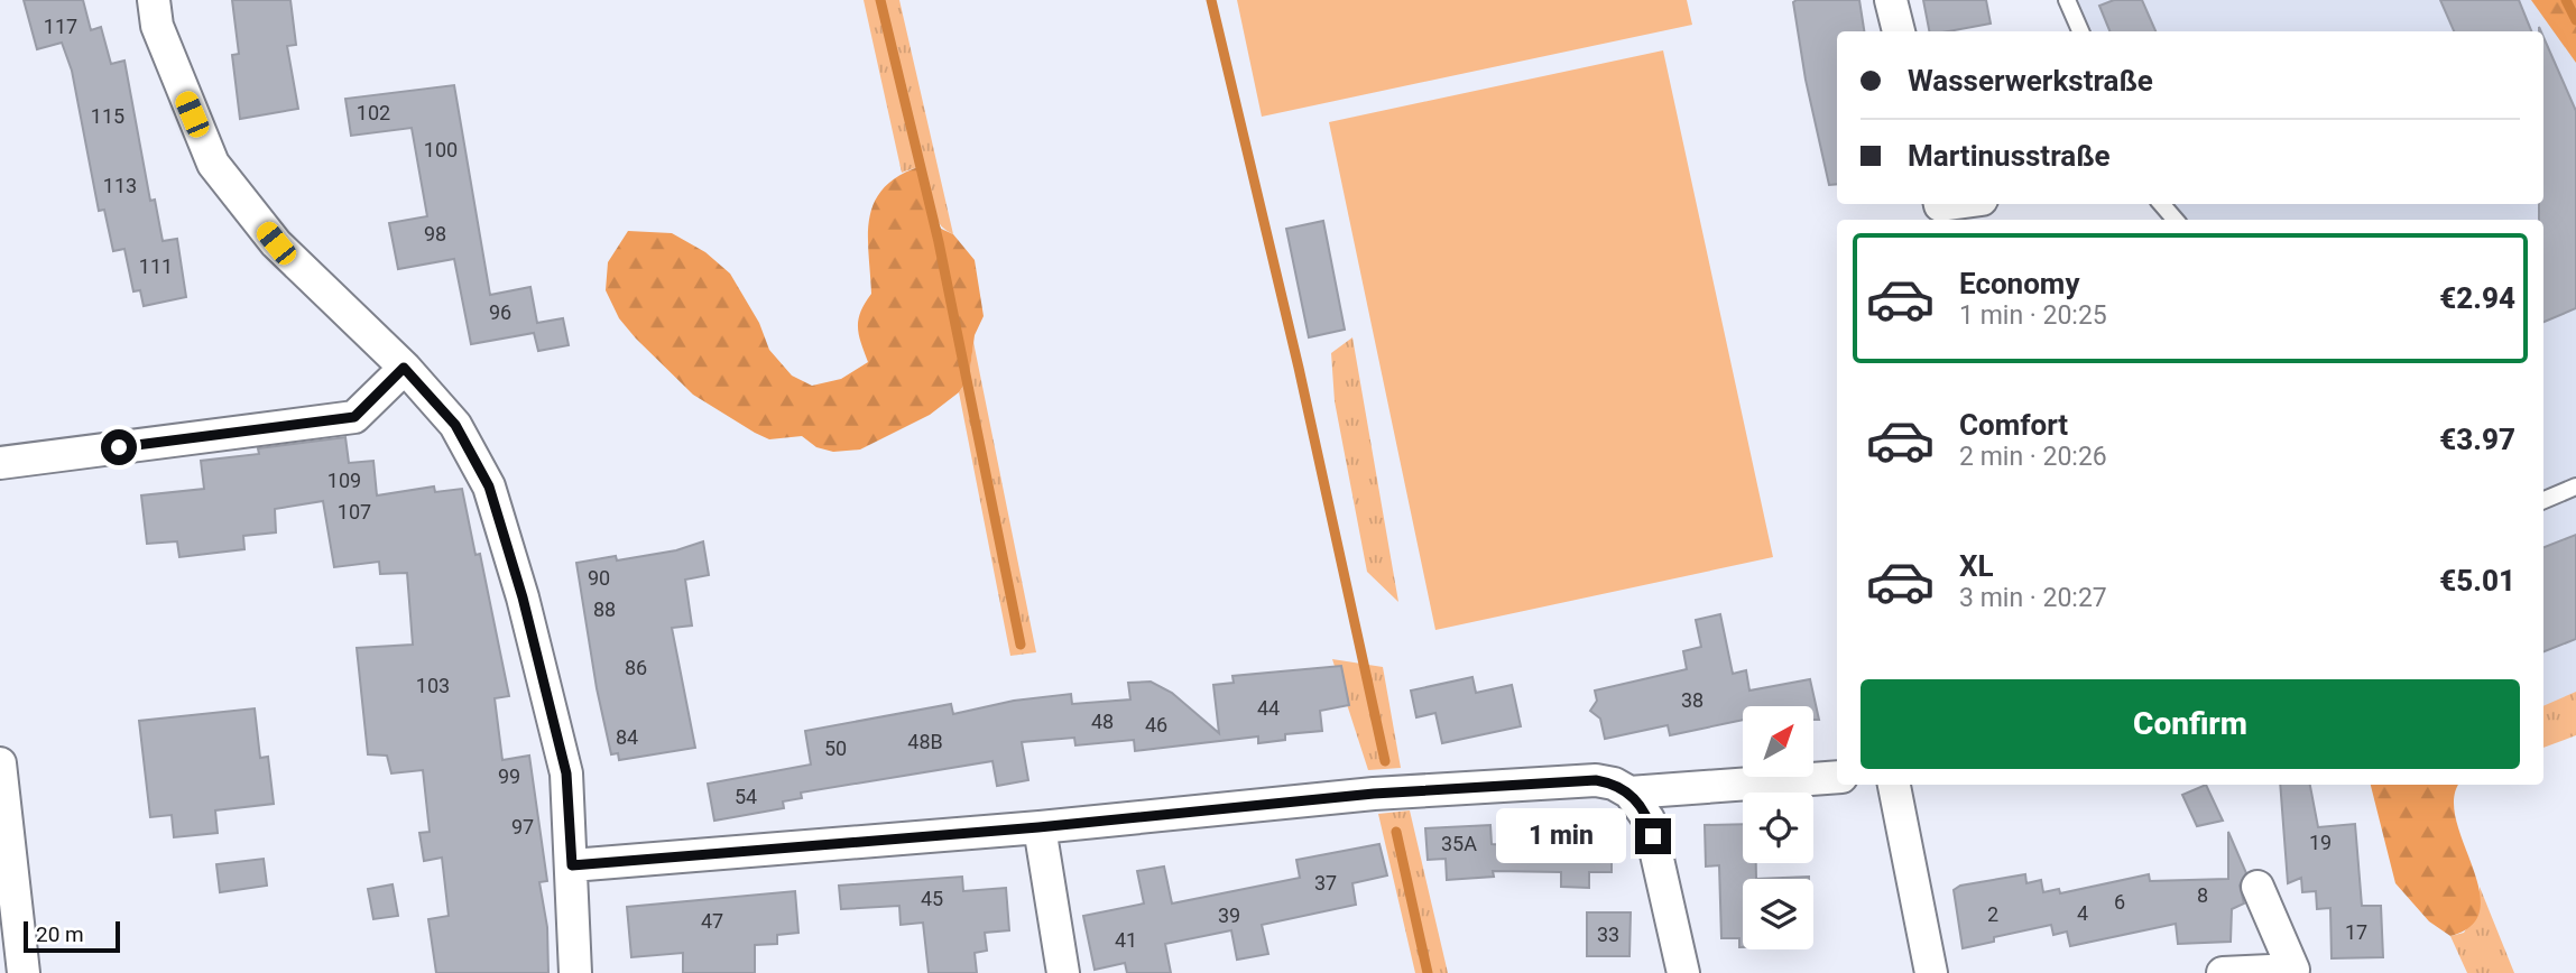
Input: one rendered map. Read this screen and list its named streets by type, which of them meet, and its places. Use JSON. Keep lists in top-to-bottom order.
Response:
{
  "house_numbers": [
    "117",
    "102",
    "115",
    "100",
    "113",
    "98",
    "111",
    "96",
    "109",
    "107",
    "90",
    "88",
    "86",
    "103",
    "38",
    "44",
    "48",
    "46",
    "84",
    "48B",
    "50",
    "99",
    "54",
    "97",
    "19",
    "35A",
    "37",
    "8",
    "45",
    "6",
    "4",
    "2",
    "39",
    "47",
    "17",
    "33",
    "41"
  ],
  "scale_bar": "20 m",
  "north": "top right",
  "page": {
    "banner": ["Wasserwerkstraße", "Martinusstraße"],
    "list": [
      {
        "name": "Economy",
        "note": "1 min · 20:25",
        "value": "€2.94"
      },
      {
        "name": "Comfort",
        "note": "2 min · 20:26",
        "value": "€3.97"
      },
      {
        "name": "XL",
        "note": "3 min · 20:27",
        "value": "€5.01"
      }
    ],
    "buttons": "Confirm",
    "bubble": "1 min",
    "scale": "20 m"
  }
}
